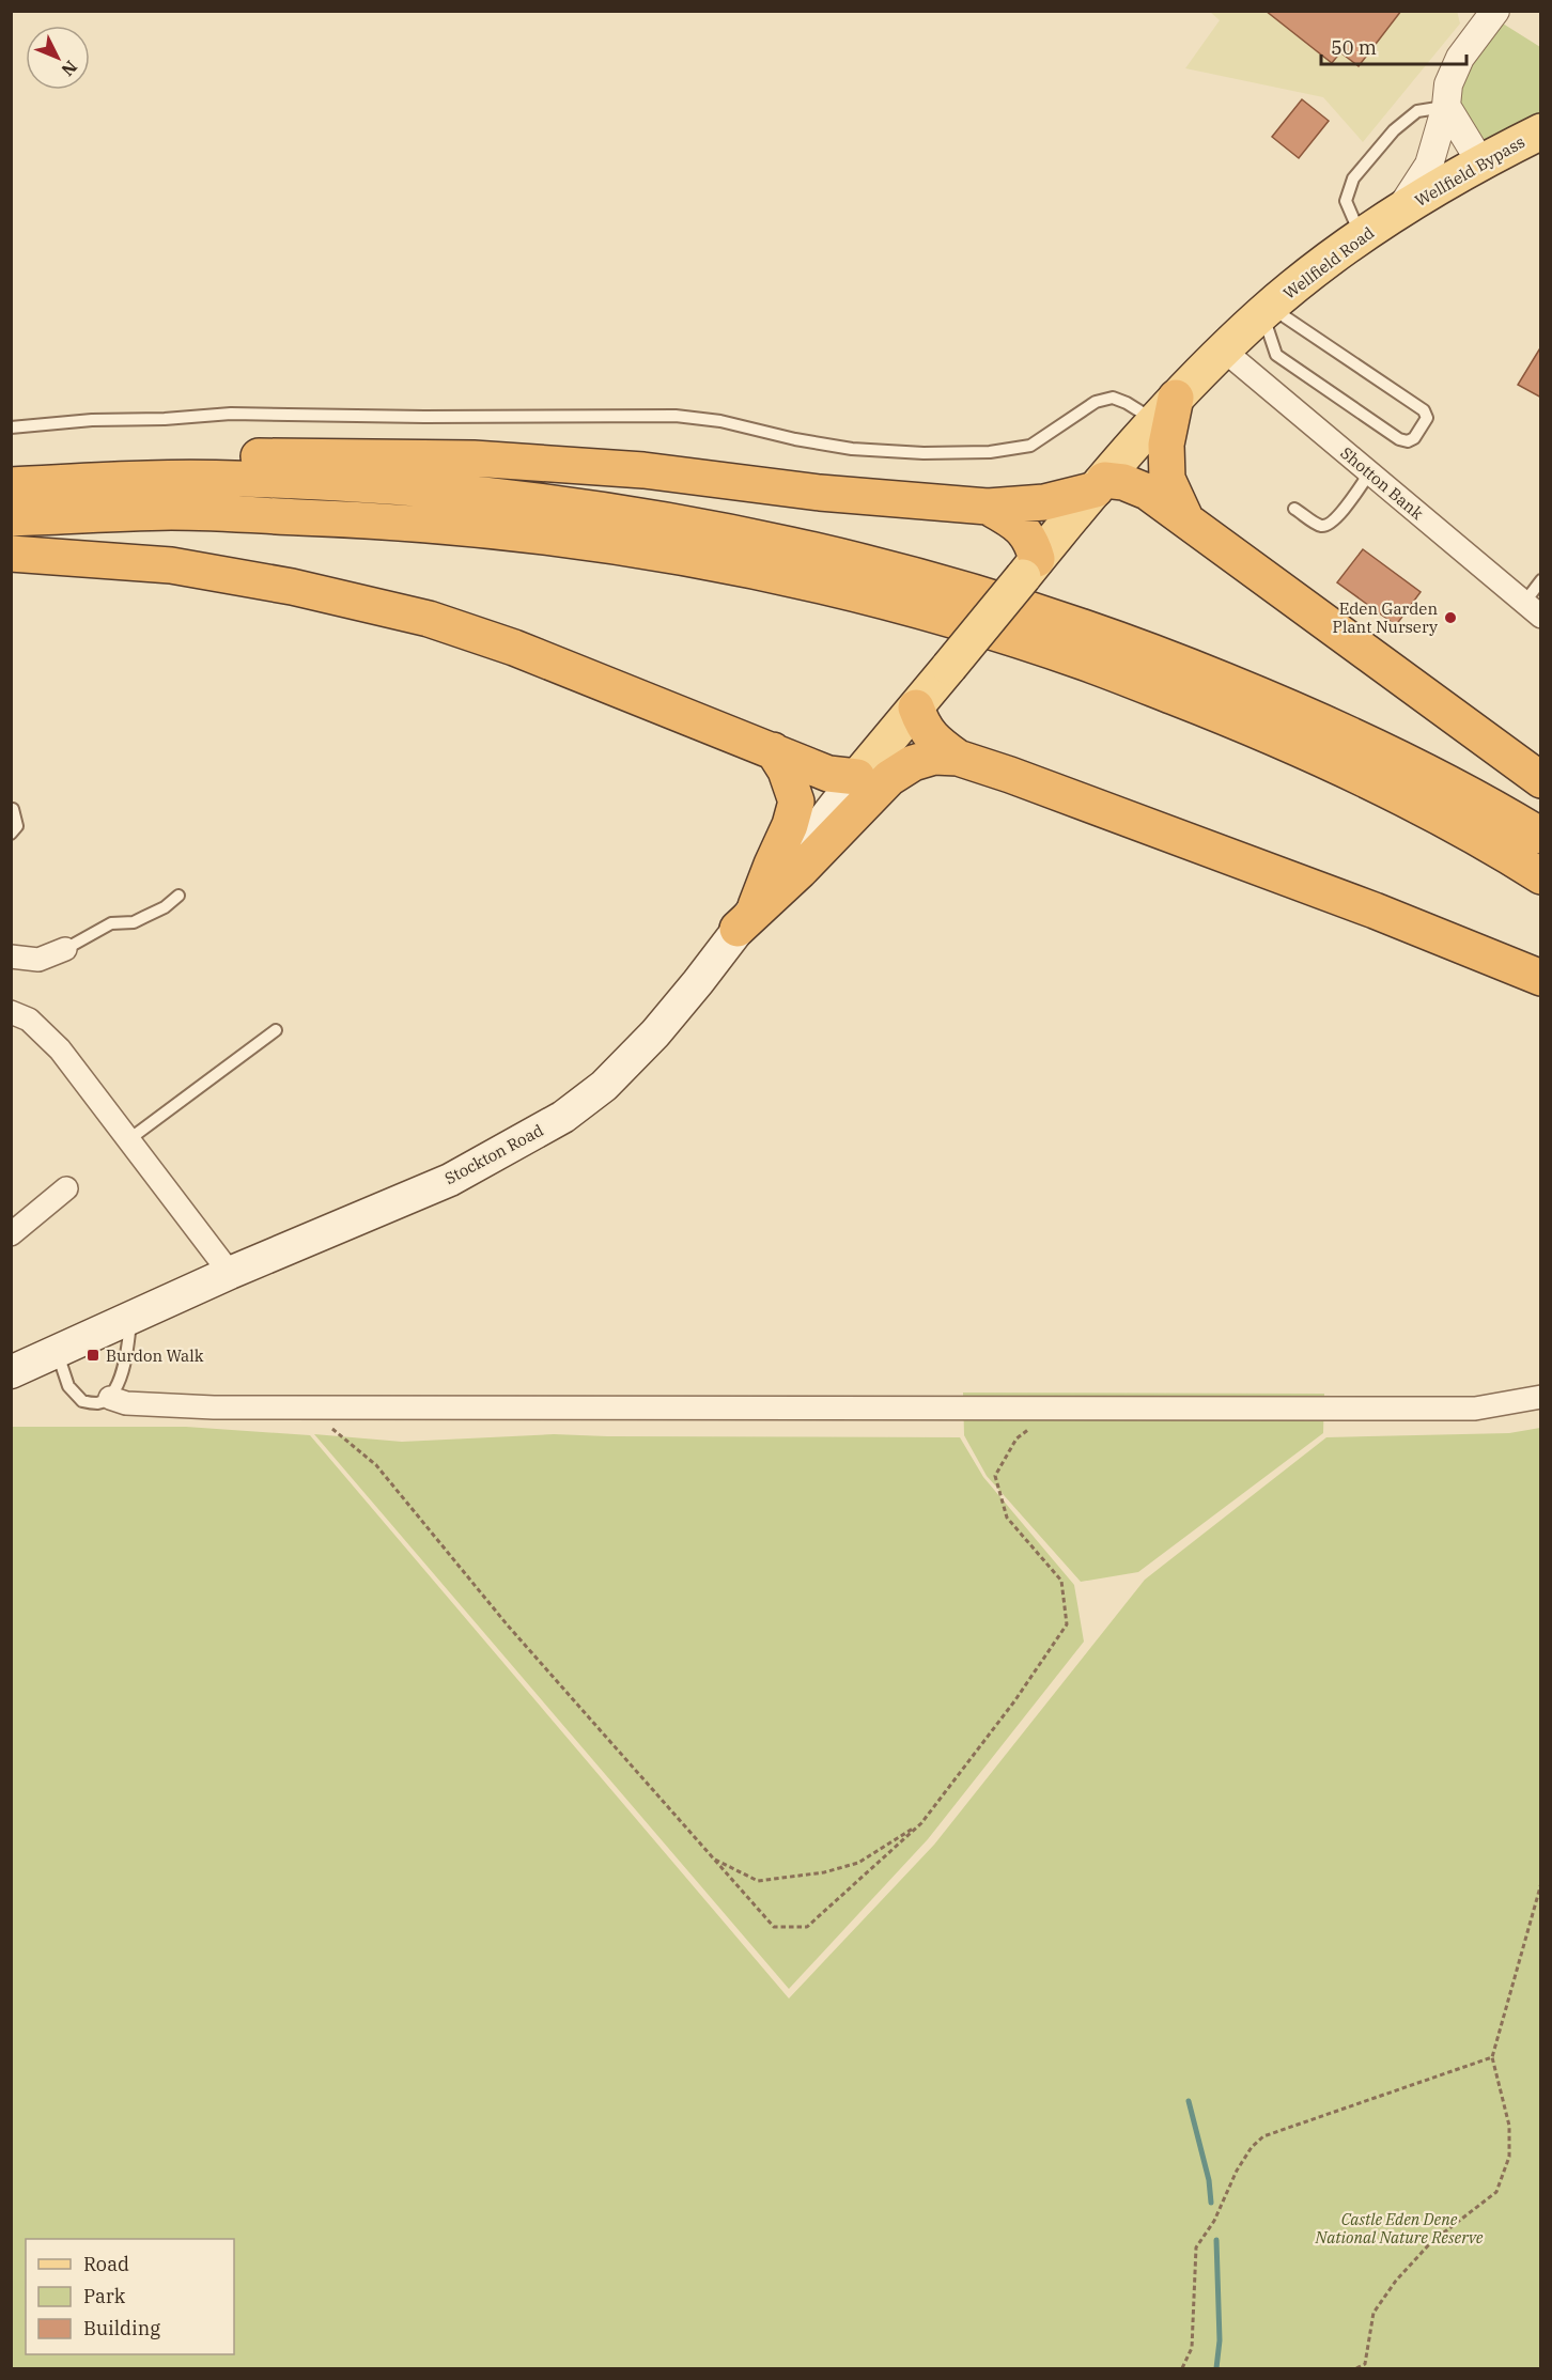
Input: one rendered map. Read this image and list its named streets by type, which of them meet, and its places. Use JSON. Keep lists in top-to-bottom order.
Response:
{
  "streets": {
    "main road": ["Wellfield Bypass", "Wellfield Road", "Stockton Road"],
    "street": ["Shotton Bank"]
  },
  "crossings": [
    ["Wellfield Bypass", "Wellfield Road"],
    ["Wellfield Road", "Shotton Bank"],
    ["Wellfield Road", "Stockton Road"]
  ],
  "parks": ["Castle Eden Dene National Nature Reserve"],
  "places": {
    "other": ["Eden Garden Plant Nursery"],
    "transit": ["Burdon Walk"]
  },
  "legend": ["Road", "Park", "Building"],
  "scale_bar": "50 m",
  "north": "bottom right"
}
